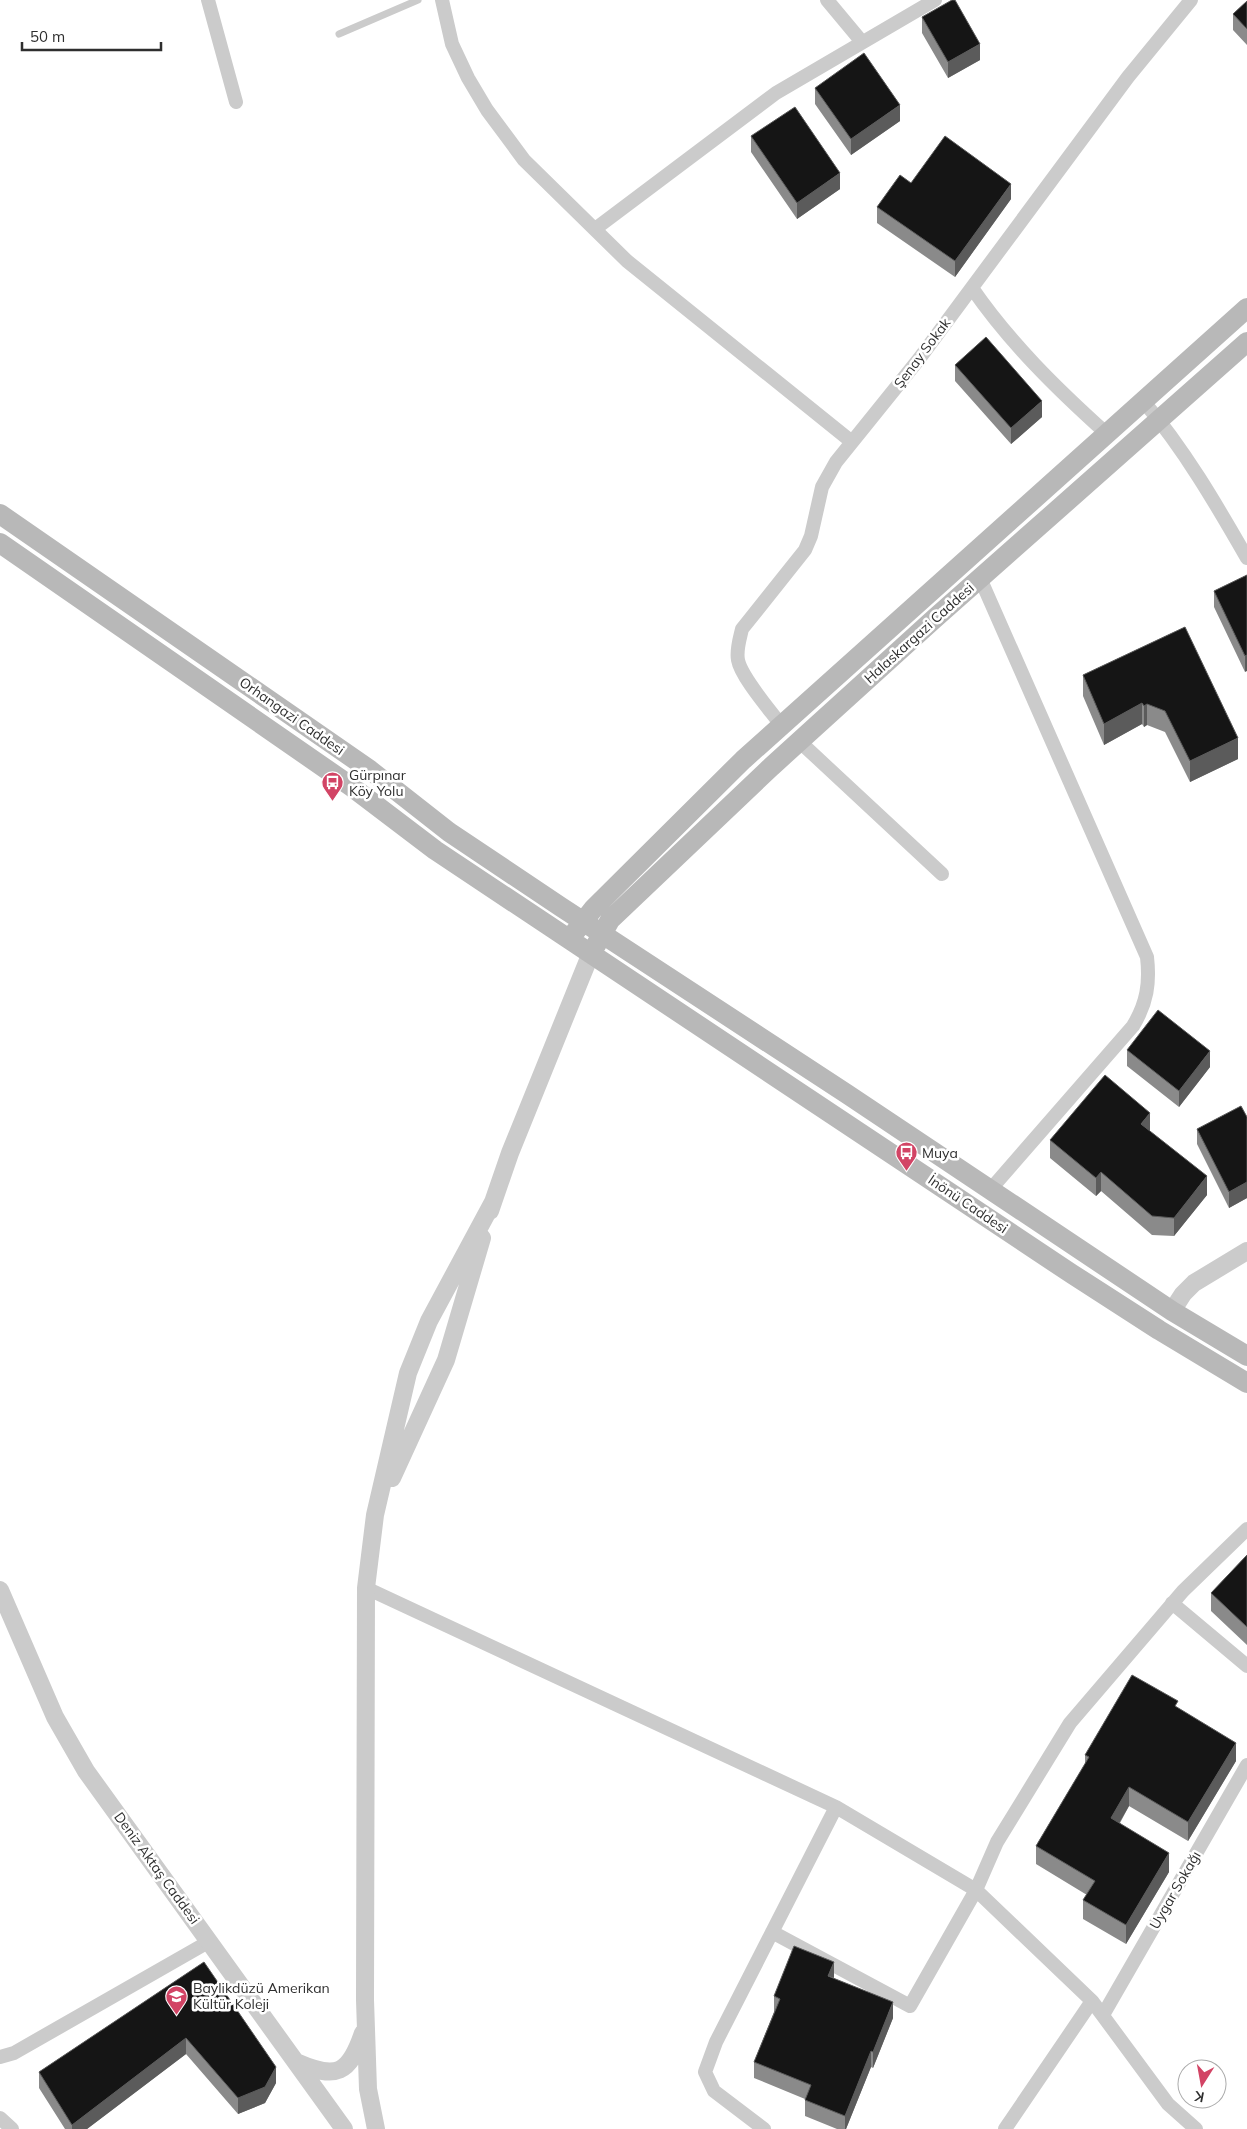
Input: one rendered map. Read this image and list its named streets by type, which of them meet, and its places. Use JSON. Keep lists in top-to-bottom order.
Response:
{
  "streets": {
    "main road": ["Halaskargazi Caddesi", "Orhangazi Caddesi", "İnönü Caddesi"],
    "street": ["Şenay Sokak", "Deniz Aktaş Caddesi", "Uygar Sokağı"]
  },
  "crossings": [
    ["Halaskargazi Caddesi", "Orhangazi Caddesi"],
    ["Halaskargazi Caddesi", "İnönü Caddesi"],
    ["Orhangazi Caddesi", "İnönü Caddesi"]
  ],
  "places": {
    "bus stop": ["Gürpınar Köy Yolu", "Muya"],
    "school or university": ["Baylikdüzü Amerikan Kültür Koleji"]
  },
  "scale_bar": "50 m",
  "north": "bottom"
}
